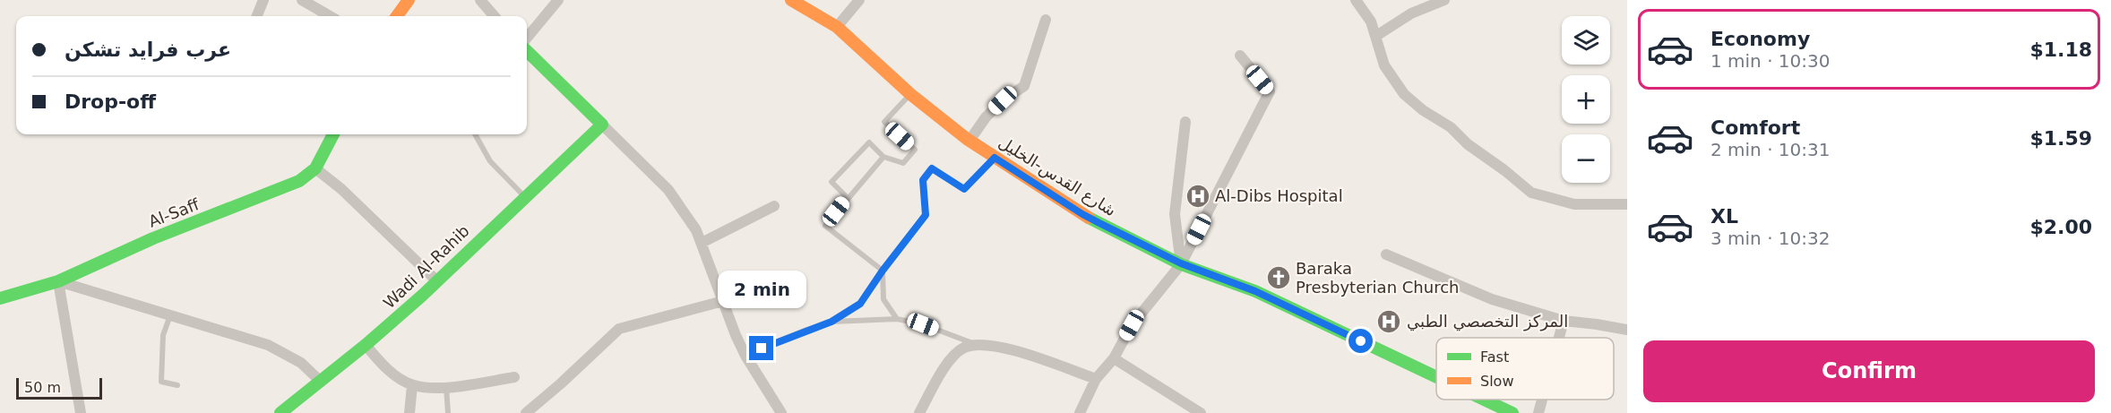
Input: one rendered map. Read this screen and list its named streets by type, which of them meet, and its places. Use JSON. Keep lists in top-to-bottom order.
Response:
{
  "streets": {
    "street": ["شارع القدس-الخليل", "Al-Saff", "Wadi Al-Rahib"]
  },
  "places": {
    "hospital": ["Al-Dibs Hospital", "المركز التخصصي الطبي"],
    "church": ["Baraka Presbyterian Church"]
  },
  "legend": ["Fast", "Slow"],
  "scale_bar": "50 m",
  "page": {
    "list": [
      {
        "name": "Economy",
        "note": "1 min · 10:30",
        "value": "$1.18"
      },
      {
        "name": "Comfort",
        "note": "2 min · 10:31",
        "value": "$1.59"
      },
      {
        "name": "XL",
        "note": "3 min · 10:32",
        "value": "$2.00"
      }
    ],
    "map_buttons": ["+", "−"],
    "banner": ["عرب فرايد تشكن", "Drop-off"],
    "bubble": "2 min",
    "buttons": "Confirm",
    "scale": "50 m"
  }
}
